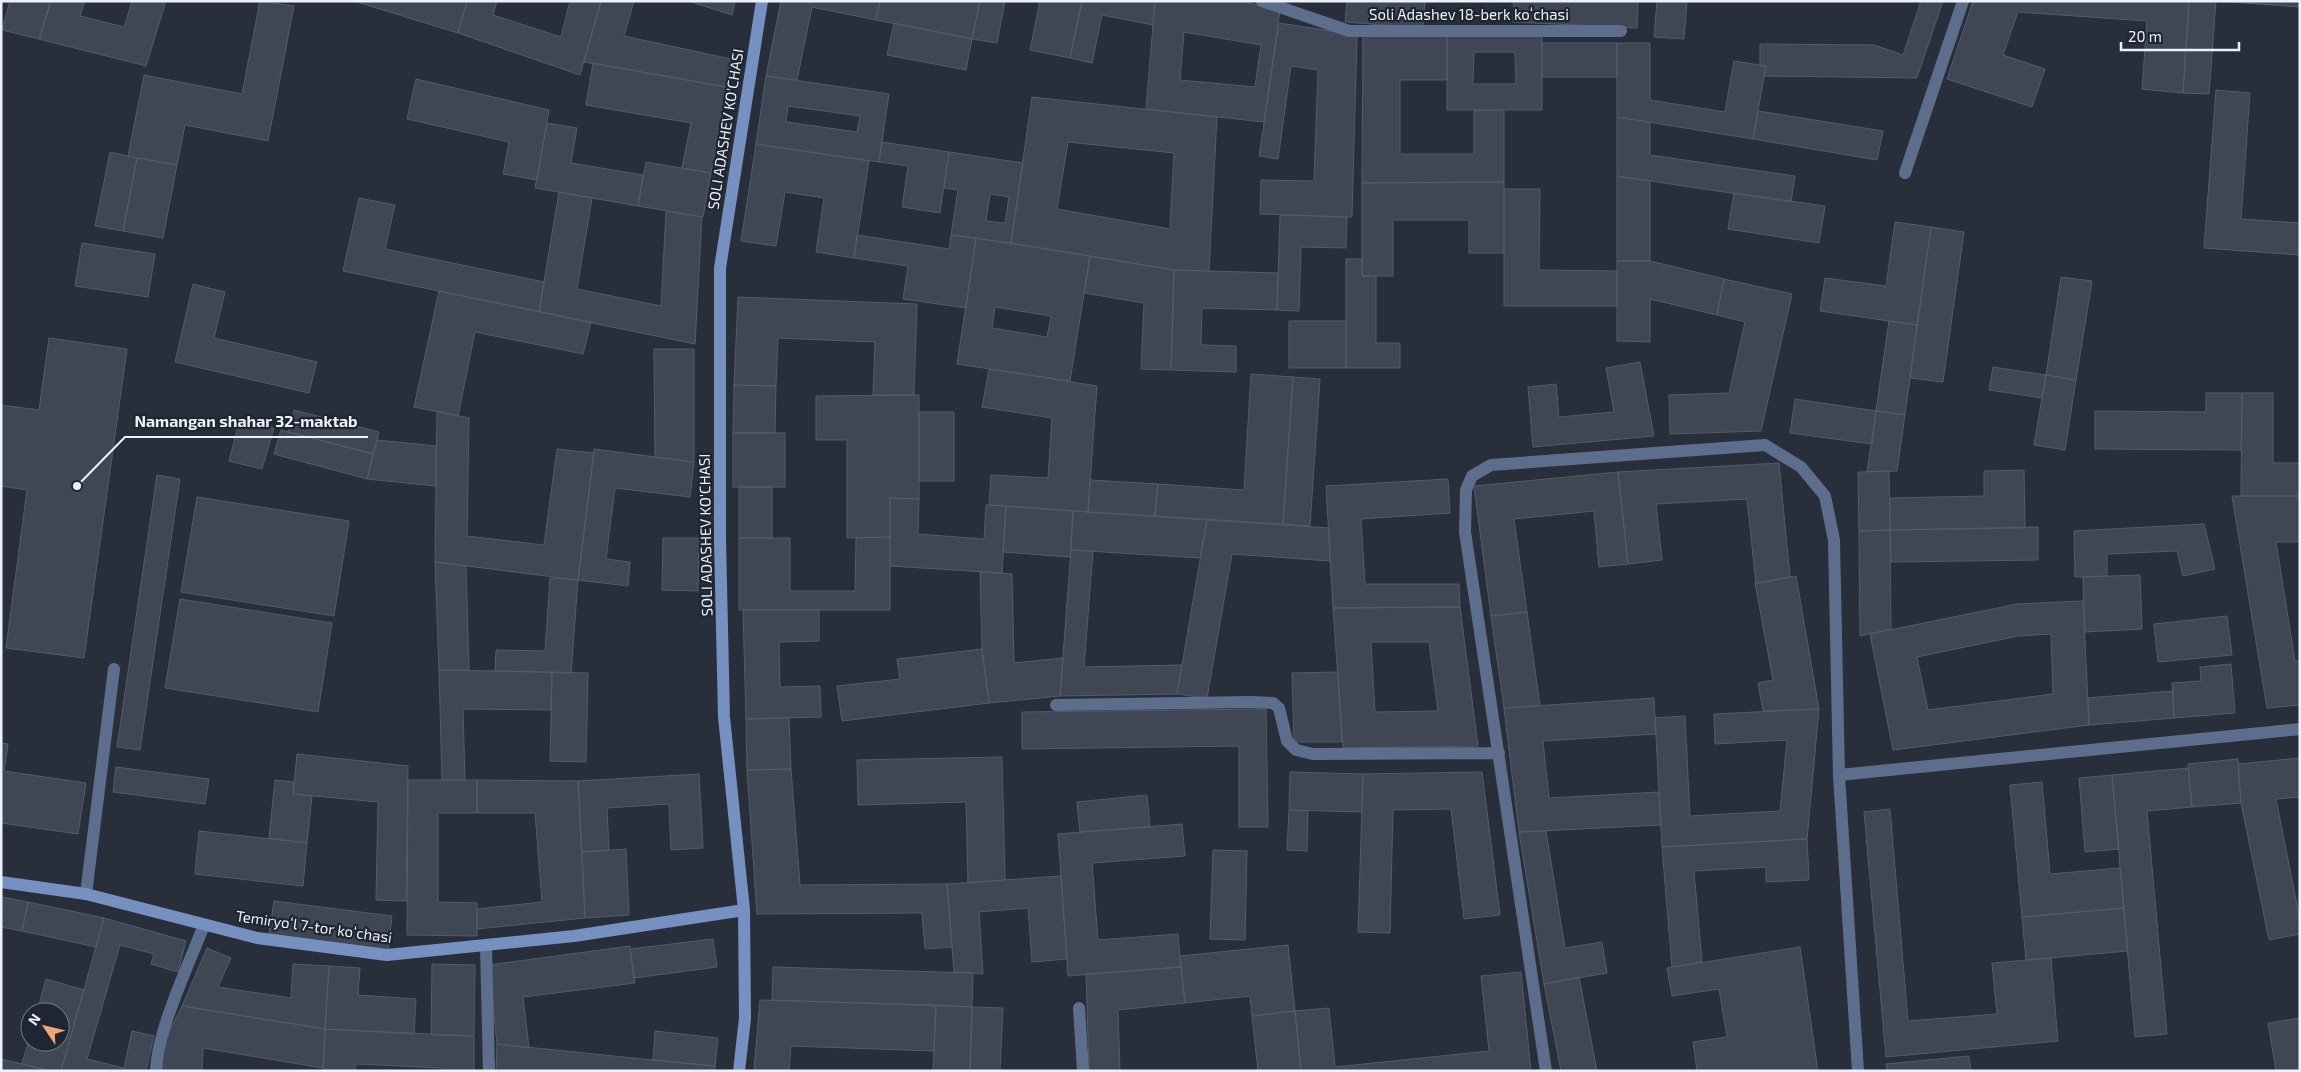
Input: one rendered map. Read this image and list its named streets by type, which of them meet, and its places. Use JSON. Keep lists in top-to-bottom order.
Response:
{
  "streets": {
    "street": ["Soli Adashev 18-berk koʻchasi", "SOLI ADASHEV KO'CHASI", "Temiryoʻl 7-tor koʻchasi"]
  },
  "crossings": [
    ["SOLI ADASHEV KO'CHASI", "Temiryoʻl 7-tor koʻchasi"]
  ],
  "places": ["Namangan shahar 32-maktab"],
  "scale_bar": "20 m",
  "north": "top left"
}
